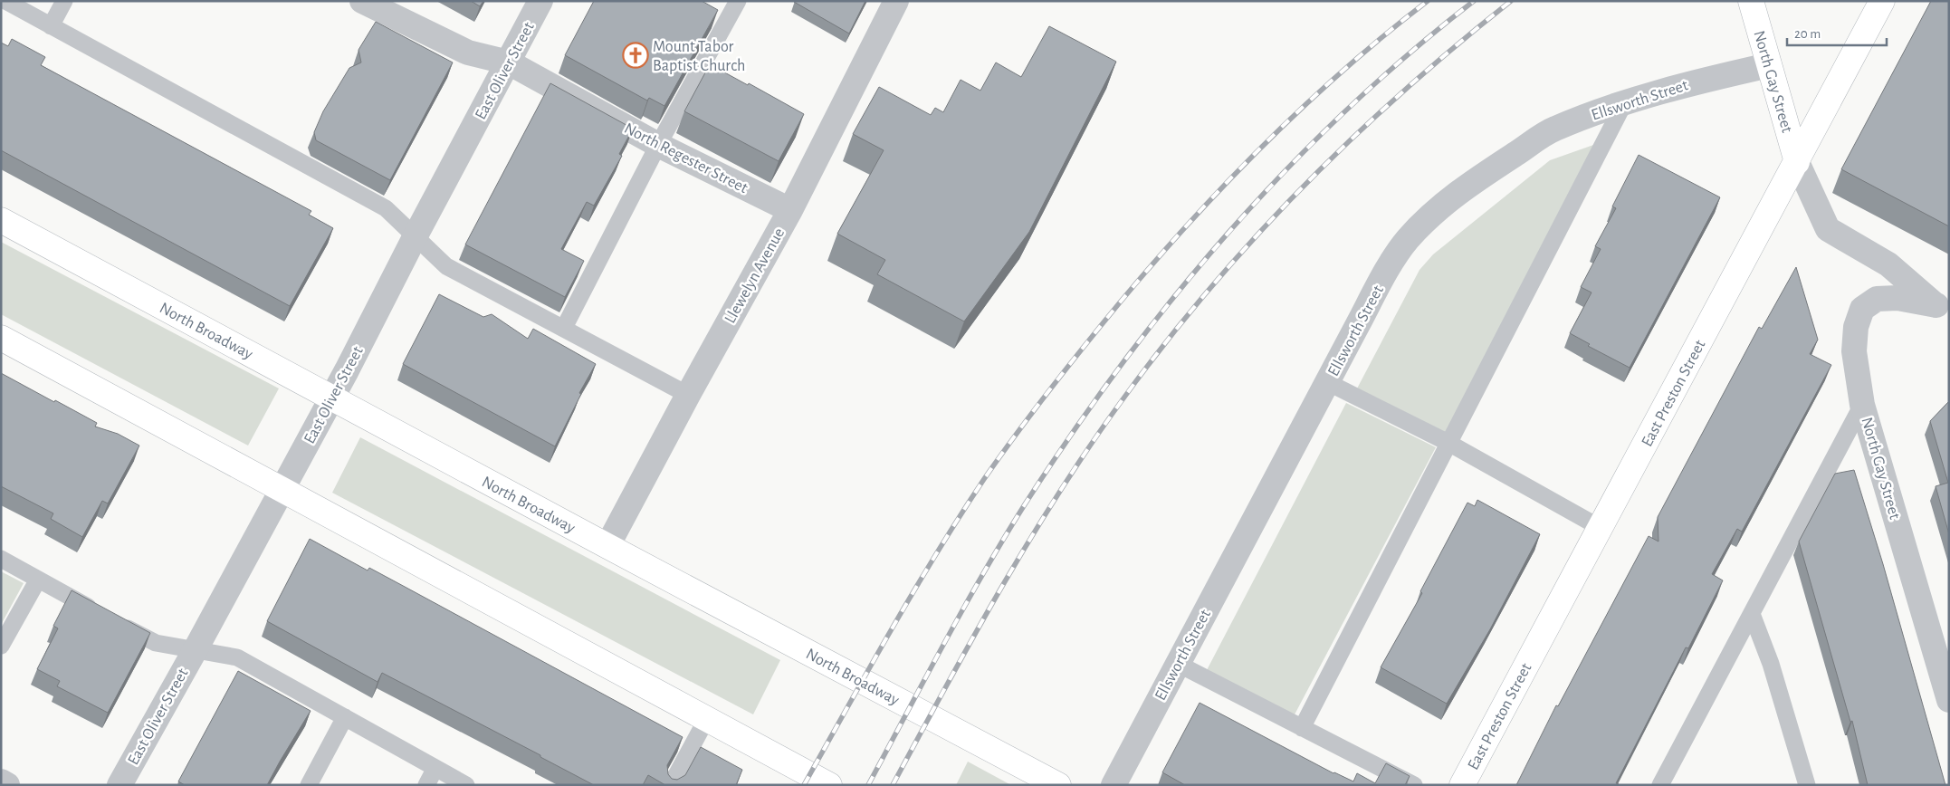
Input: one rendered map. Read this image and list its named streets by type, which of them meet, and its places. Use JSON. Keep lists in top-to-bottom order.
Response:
{
  "streets": {
    "main road": ["North Gay Street", "North Broadway", "East Preston Street"],
    "street": [
      "East Oliver Street",
      "Ellsworth Street",
      "North Regester Street",
      "Llewelyn Avenue"
    ]
  },
  "crossings": [
    ["East Oliver Street", "North Regester Street"],
    ["East Oliver Street", "North Broadway"],
    ["North Gay Street", "Ellsworth Street"],
    ["North Gay Street", "East Preston Street"],
    ["North Regester Street", "Llewelyn Avenue"],
    ["Llewelyn Avenue", "North Broadway"]
  ],
  "places": {
    "church": ["Mount Tabor Baptist Church"]
  },
  "scale_bar": "20 m"
}
